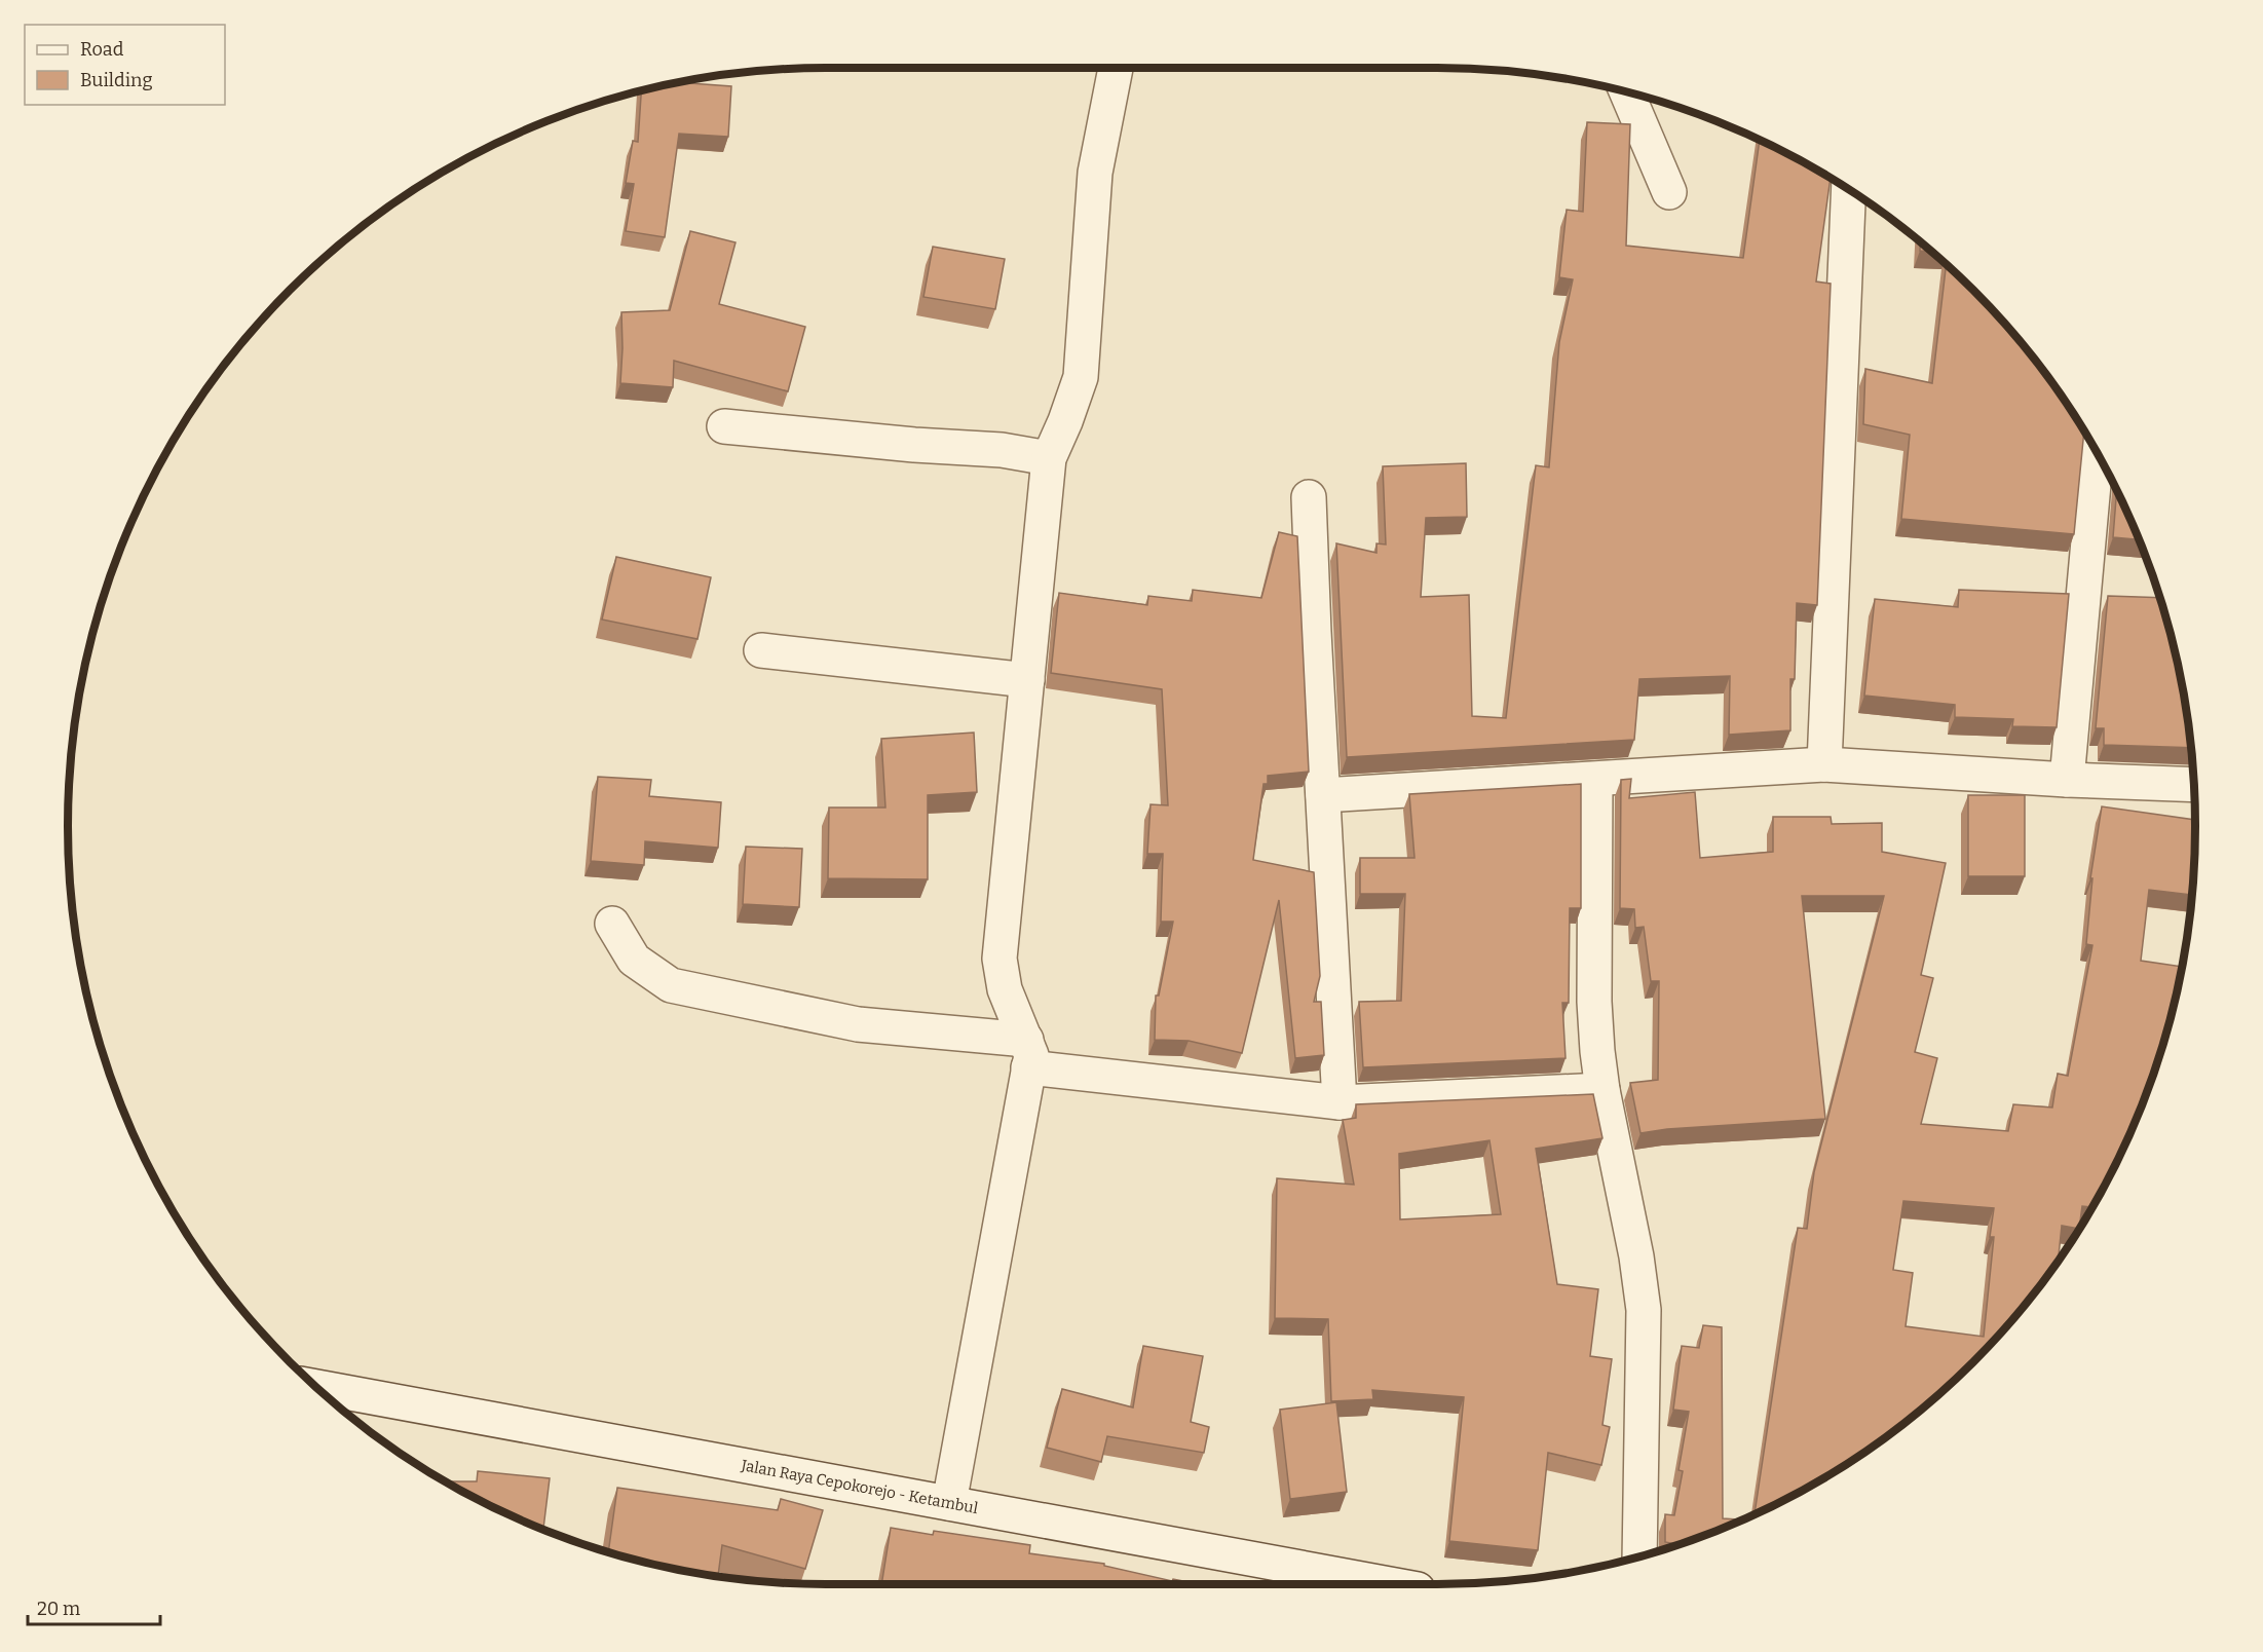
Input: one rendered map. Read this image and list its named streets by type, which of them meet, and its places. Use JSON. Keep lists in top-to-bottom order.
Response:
{
  "streets": {
    "street": ["Jalan Raya Cepokorejo - Ketambul"]
  },
  "legend": ["Road", "Building"],
  "scale_bar": "20 m"
}
